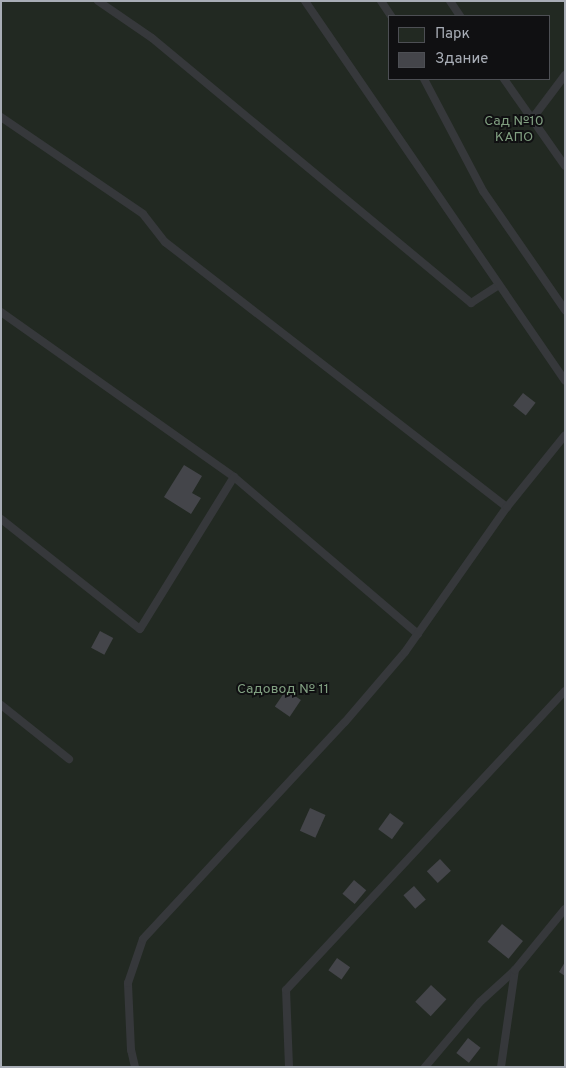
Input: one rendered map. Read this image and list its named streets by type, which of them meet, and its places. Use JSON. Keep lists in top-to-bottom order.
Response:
{
  "parks": ["Сад №10 КАПО", "Садовод № 11"],
  "legend": ["Парк", "Здание"]
}
